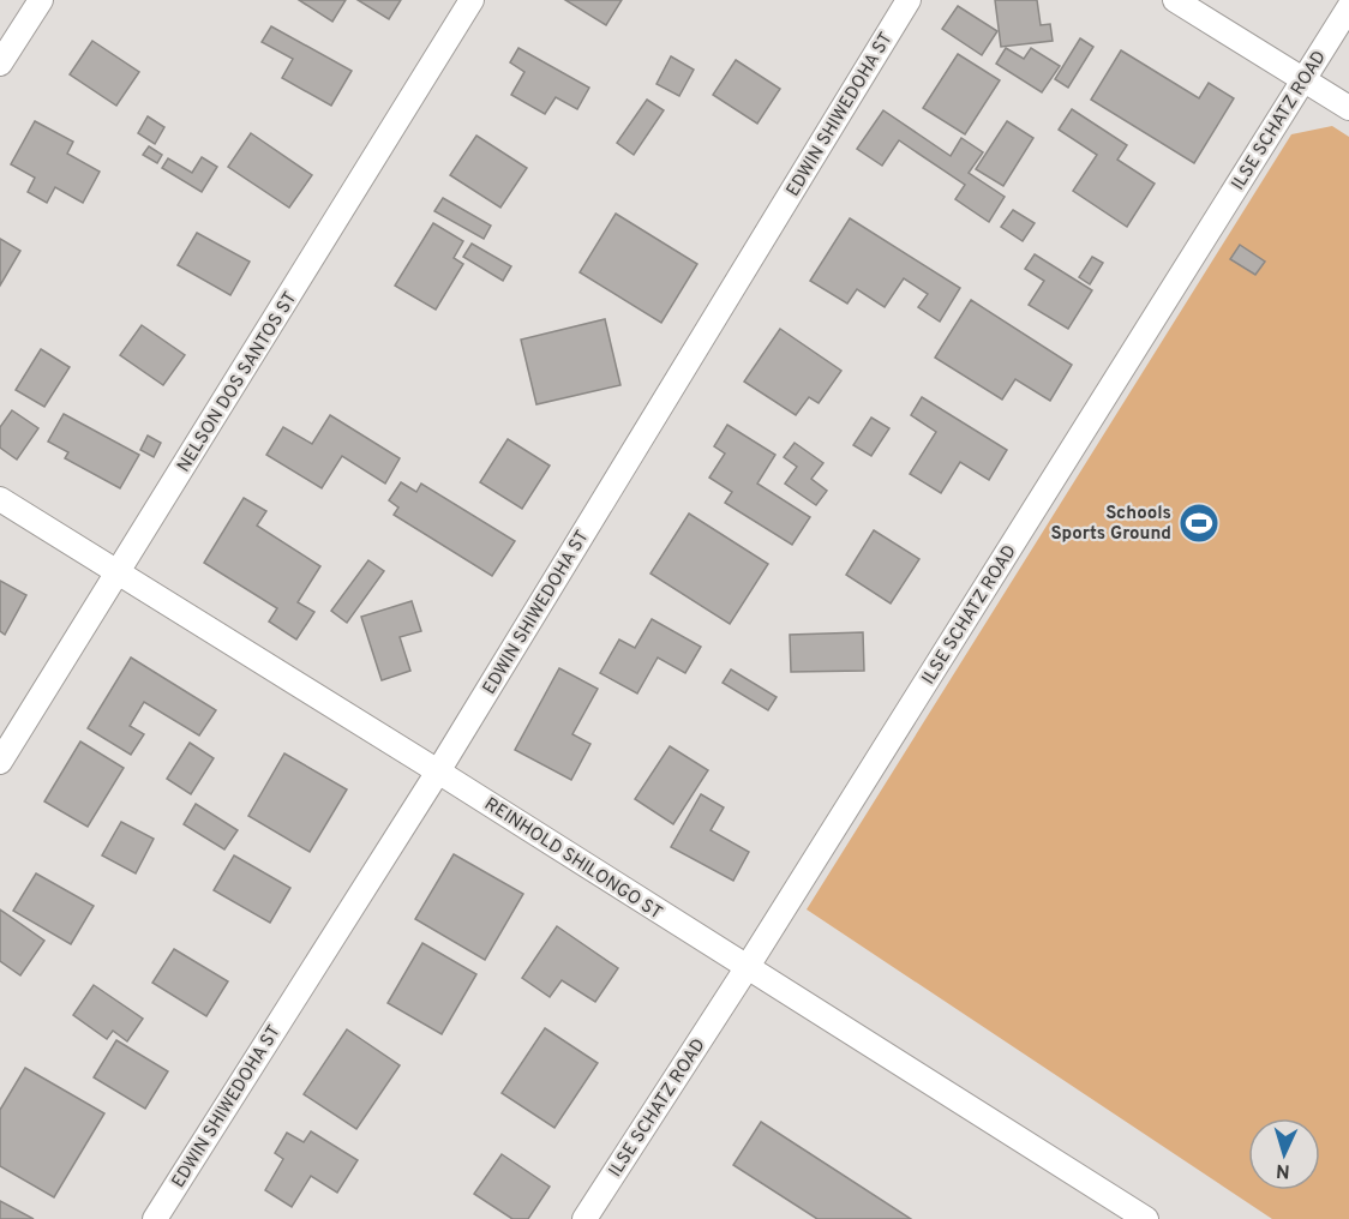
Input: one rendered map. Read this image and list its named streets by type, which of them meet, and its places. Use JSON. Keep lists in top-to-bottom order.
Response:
{
  "streets": {
    "street": [
      "EDWIN SHIWEDOHA ST",
      "ILSE SCHATZ ROAD",
      "NELSON DOS SANTOS ST",
      "REINHOLD SHILONGO ST"
    ]
  },
  "crossings": [
    ["EDWIN SHIWEDOHA ST", "REINHOLD SHILONGO ST"],
    ["ILSE SCHATZ ROAD", "REINHOLD SHILONGO ST"],
    ["NELSON DOS SANTOS ST", "REINHOLD SHILONGO ST"]
  ],
  "places": {
    "sports": ["Schools Sports Ground"]
  },
  "north": "bottom"
}
